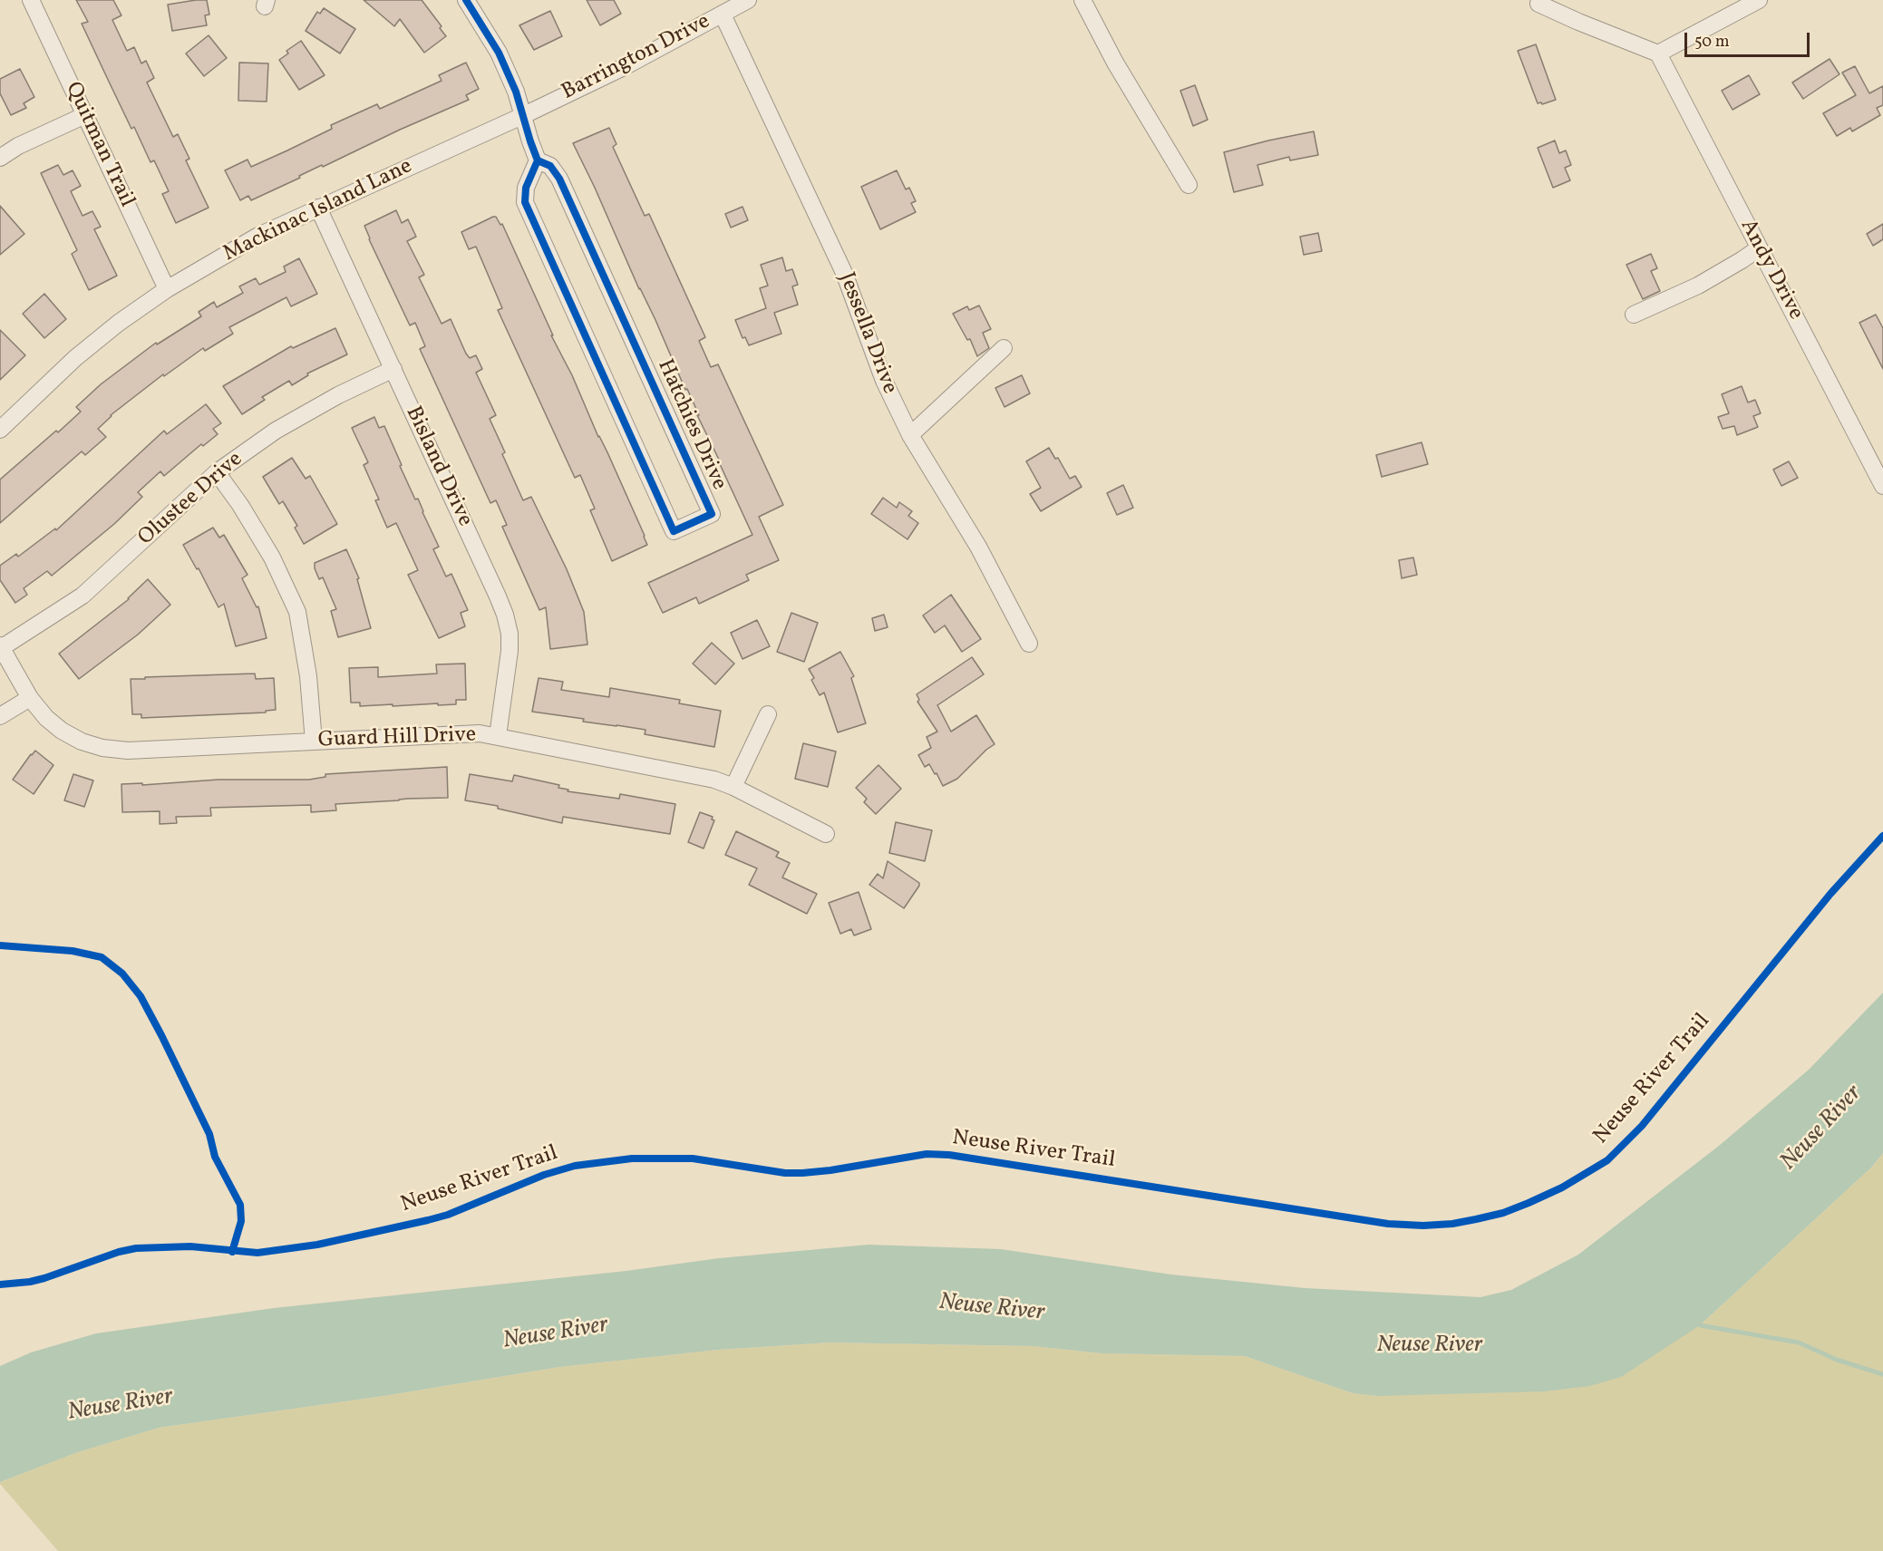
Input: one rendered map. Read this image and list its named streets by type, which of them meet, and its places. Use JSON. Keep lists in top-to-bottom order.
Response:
{
  "streets": {
    "street": [
      "Barrington Drive",
      "Quitman Trail",
      "Mackinac Island Lane",
      "Andy Drive",
      "Jessella Drive",
      "Hatchies Drive",
      "Bisland Drive",
      "Olustee Drive",
      "Guard Hill Drive"
    ],
    "cycle path": ["Neuse River Trail"]
  },
  "crossings": [
    ["Barrington Drive", "Mackinac Island Lane"],
    ["Barrington Drive", "Jessella Drive"],
    ["Quitman Trail", "Mackinac Island Lane"],
    ["Mackinac Island Lane", "Bisland Drive"],
    ["Bisland Drive", "Olustee Drive"],
    ["Bisland Drive", "Guard Hill Drive"],
    ["Olustee Drive", "Guard Hill Drive"]
  ],
  "water": ["Neuse River"],
  "scale_bar": "50 m"
}
